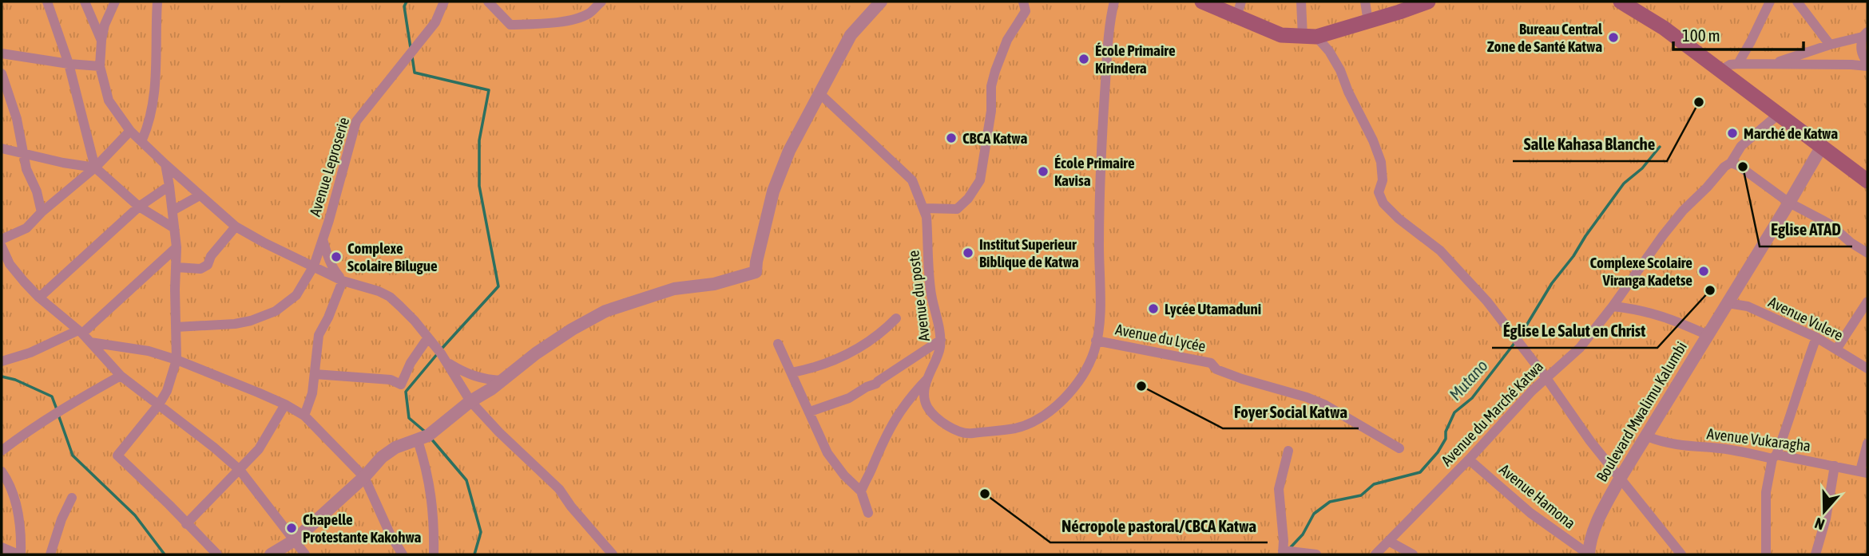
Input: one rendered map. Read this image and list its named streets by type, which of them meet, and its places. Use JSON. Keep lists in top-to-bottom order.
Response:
{
  "streets": {
    "street": [
      "Avenue Leproserie",
      "Avenue du poste",
      "Avenue Vulere",
      "Avenue du Lycée",
      "Boulevard Mwalimu Kalumbi",
      "Avenue du Marché Katwa",
      "Avenue Vukaragha",
      "Avenue Hamona"
    ]
  },
  "crossings": [
    ["Avenue du poste", "Avenue du Lycée"],
    ["Avenue Vulere", "Boulevard Mwalimu Kalumbi"],
    ["Boulevard Mwalimu Kalumbi", "Avenue Vukaragha"],
    ["Boulevard Mwalimu Kalumbi", "Avenue Hamona"],
    ["Avenue du Marché Katwa", "Avenue Hamona"]
  ],
  "water": ["Mutano"],
  "places": [
    "Bureau Central Zone de Santé Katwa",
    "École Primaire Kirindera",
    "Salle Kahasa Blanche",
    "Marché de Katwa",
    "CBCA Katwa",
    "Eglise ATAD",
    "École Primaire Kavisa",
    "Institut Superieur Biblique de Katwa",
    "Complexe Scolaire Bilugue",
    "Complexe Scolaire Viranga Kadetse",
    "Église Le Salut en Christ",
    "Lycée Utamaduni",
    "Foyer Social Katwa",
    "Nécropole pastoral/CBCA Katwa",
    "Chapelle Protestante Kakohwa"
  ],
  "scale_bar": "100 m",
  "north": "bottom"
}
